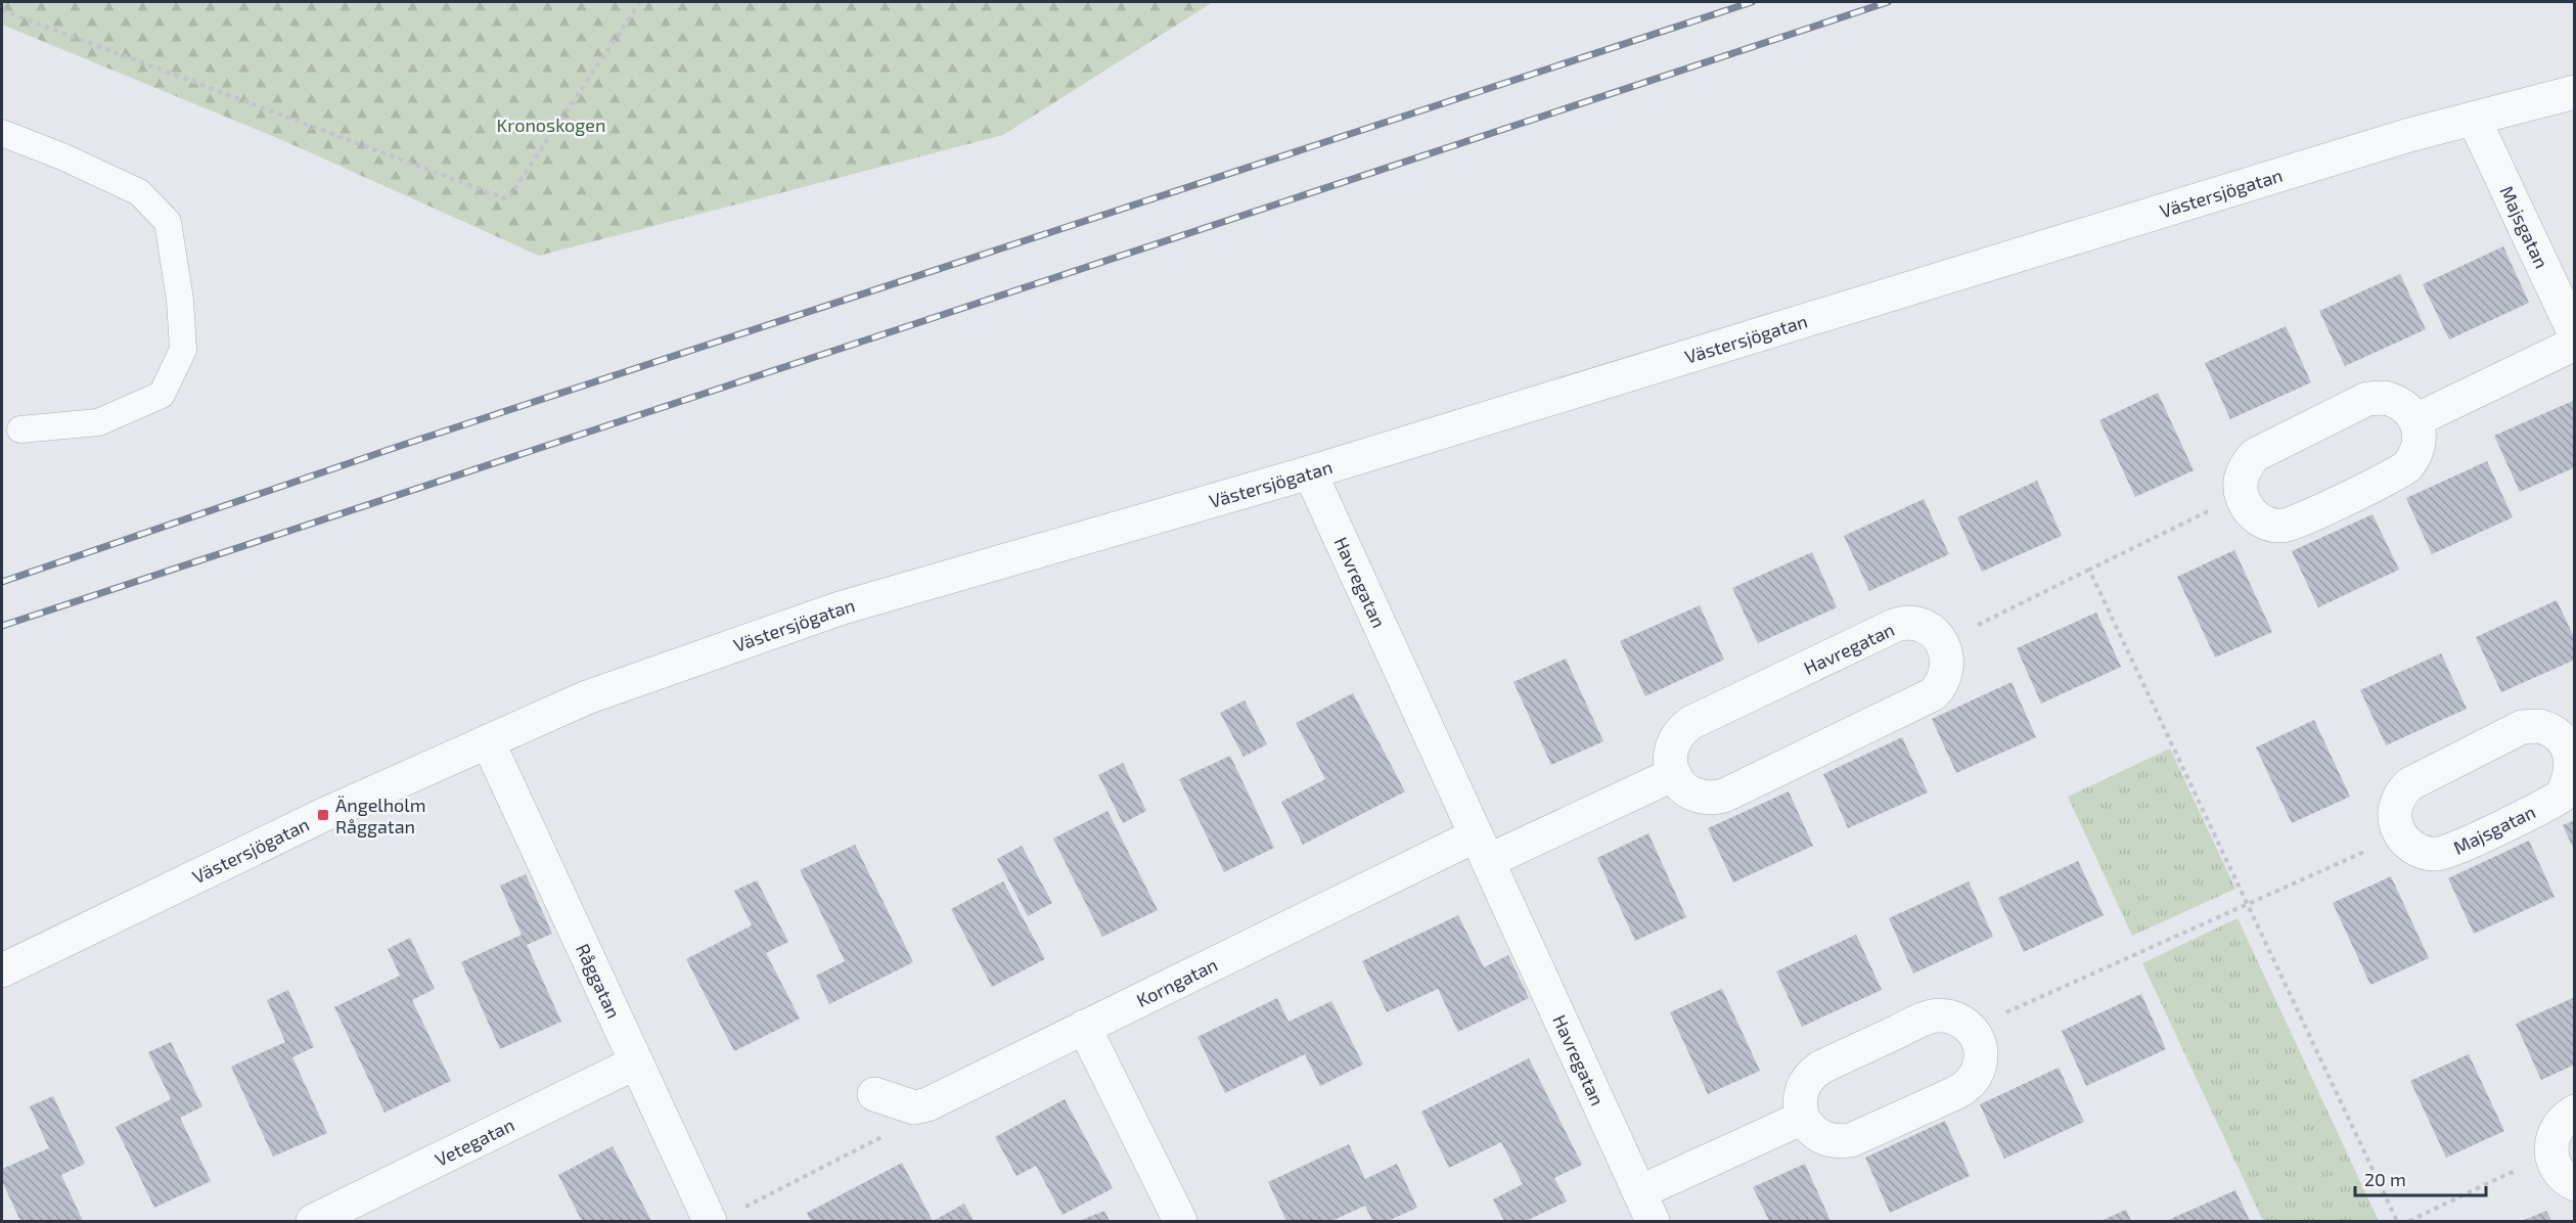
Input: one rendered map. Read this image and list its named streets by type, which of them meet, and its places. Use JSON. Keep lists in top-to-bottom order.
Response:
{
  "streets": {
    "street": [
      "Västersjögatan",
      "Majsgatan",
      "Havregatan",
      "Råggatan",
      "Korngatan",
      "Vetegatan"
    ]
  },
  "crossings": [
    ["Västersjögatan", "Majsgatan"],
    ["Västersjögatan", "Havregatan"],
    ["Västersjögatan", "Råggatan"],
    ["Havregatan", "Korngatan"],
    ["Råggatan", "Vetegatan"]
  ],
  "parks": ["Kronoskogen"],
  "places": {
    "transit": ["Ängelholm Råggatan"]
  },
  "scale_bar": "20 m"
}
